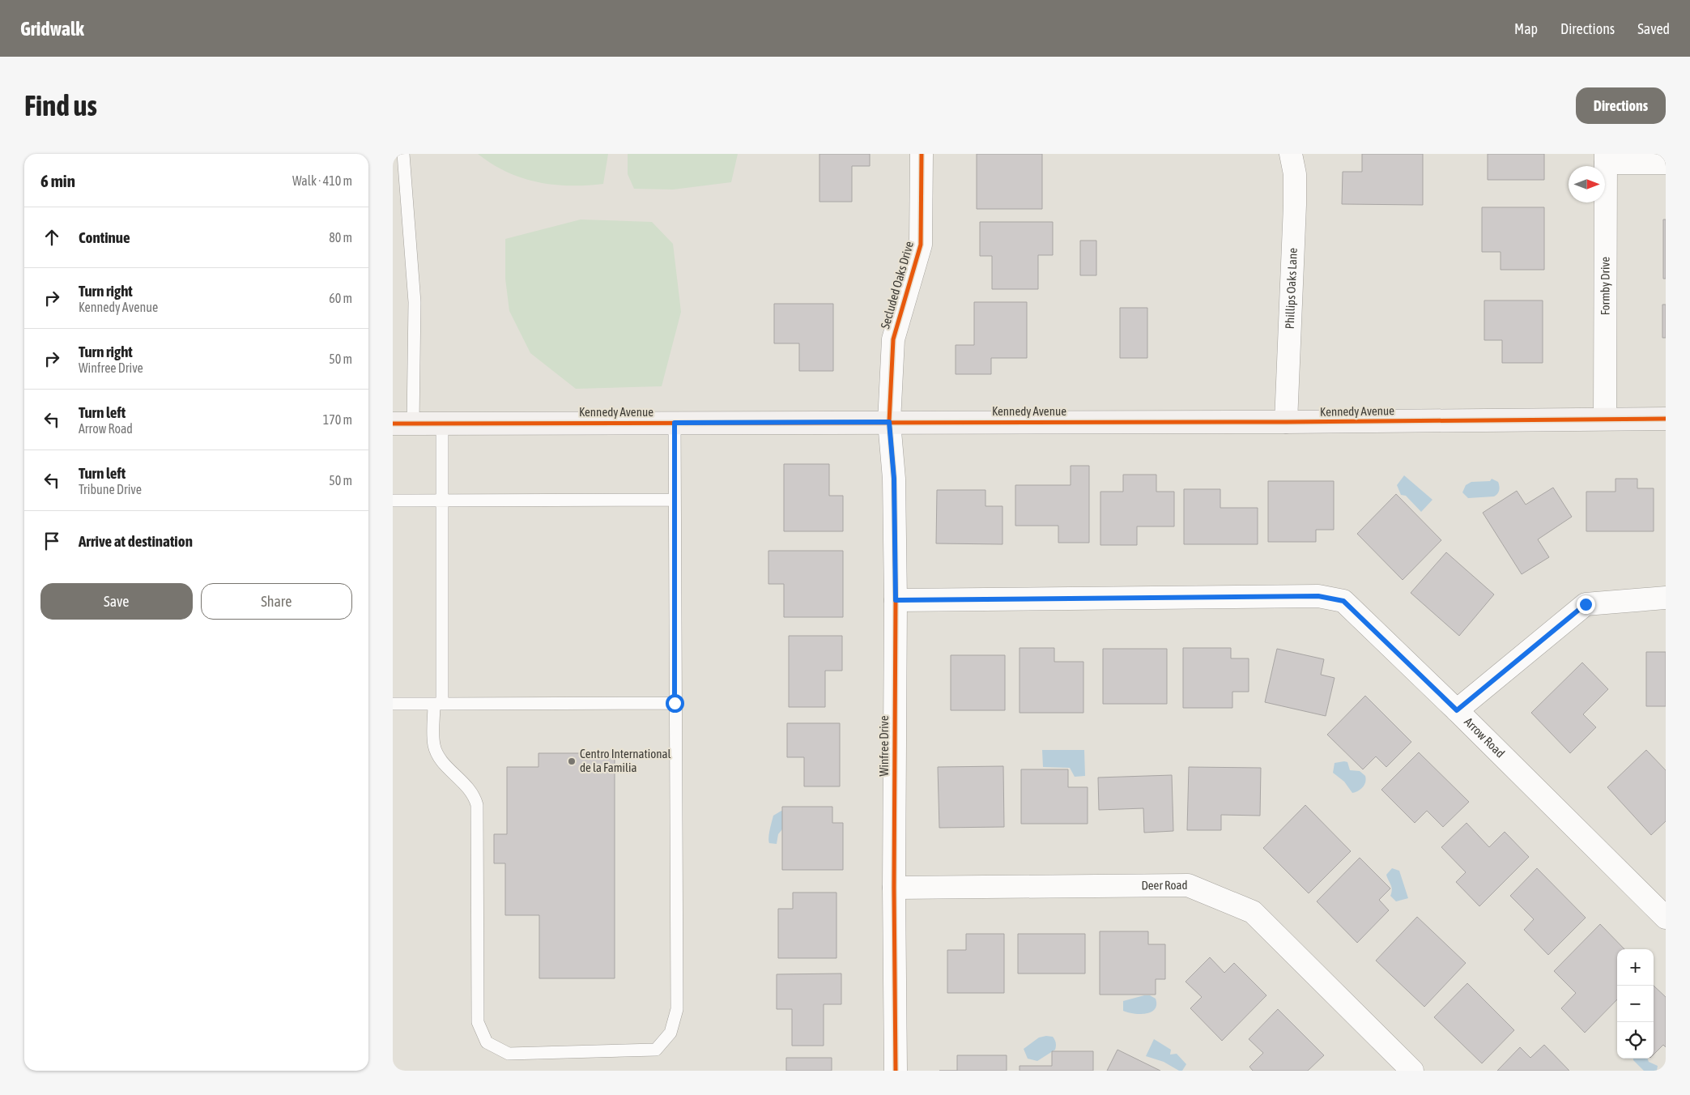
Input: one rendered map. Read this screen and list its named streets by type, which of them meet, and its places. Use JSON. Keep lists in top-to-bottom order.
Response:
{
  "streets": {
    "street": [
      "Secluded Oaks Drive",
      "Formby Drive",
      "Phillips Oaks Lane",
      "Kennedy Avenue",
      "Arrow Road",
      "Winfree Drive",
      "Deer Road"
    ]
  },
  "crossings": [
    ["Secluded Oaks Drive", "Kennedy Avenue"],
    ["Secluded Oaks Drive", "Winfree Drive"],
    ["Formby Drive", "Kennedy Avenue"],
    ["Phillips Oaks Lane", "Kennedy Avenue"],
    ["Kennedy Avenue", "Winfree Drive"],
    ["Arrow Road", "Winfree Drive"],
    ["Winfree Drive", "Deer Road"]
  ],
  "places": ["Centro International de la Familia"],
  "north": "right",
  "page": {
    "header": "Gridwalk",
    "nav": ["Map", "Directions", "Saved"],
    "buttons": [
      "Directions",
      ["Save", "Share"]
    ],
    "title": "Find us",
    "heading": ["6 min", "Walk · 410 m"],
    "list": [
      ["Continue", "80 m"],
      ["Turn right", "Kennedy Avenue", "60 m"],
      ["Turn right", "Winfree Drive", "50 m"],
      ["Turn left", "Arrow Road", "170 m"],
      ["Turn left", "Tribune Drive", "50 m"],
      "Arrive at destination"
    ],
    "map_buttons": ["+", "−"]
  }
}
